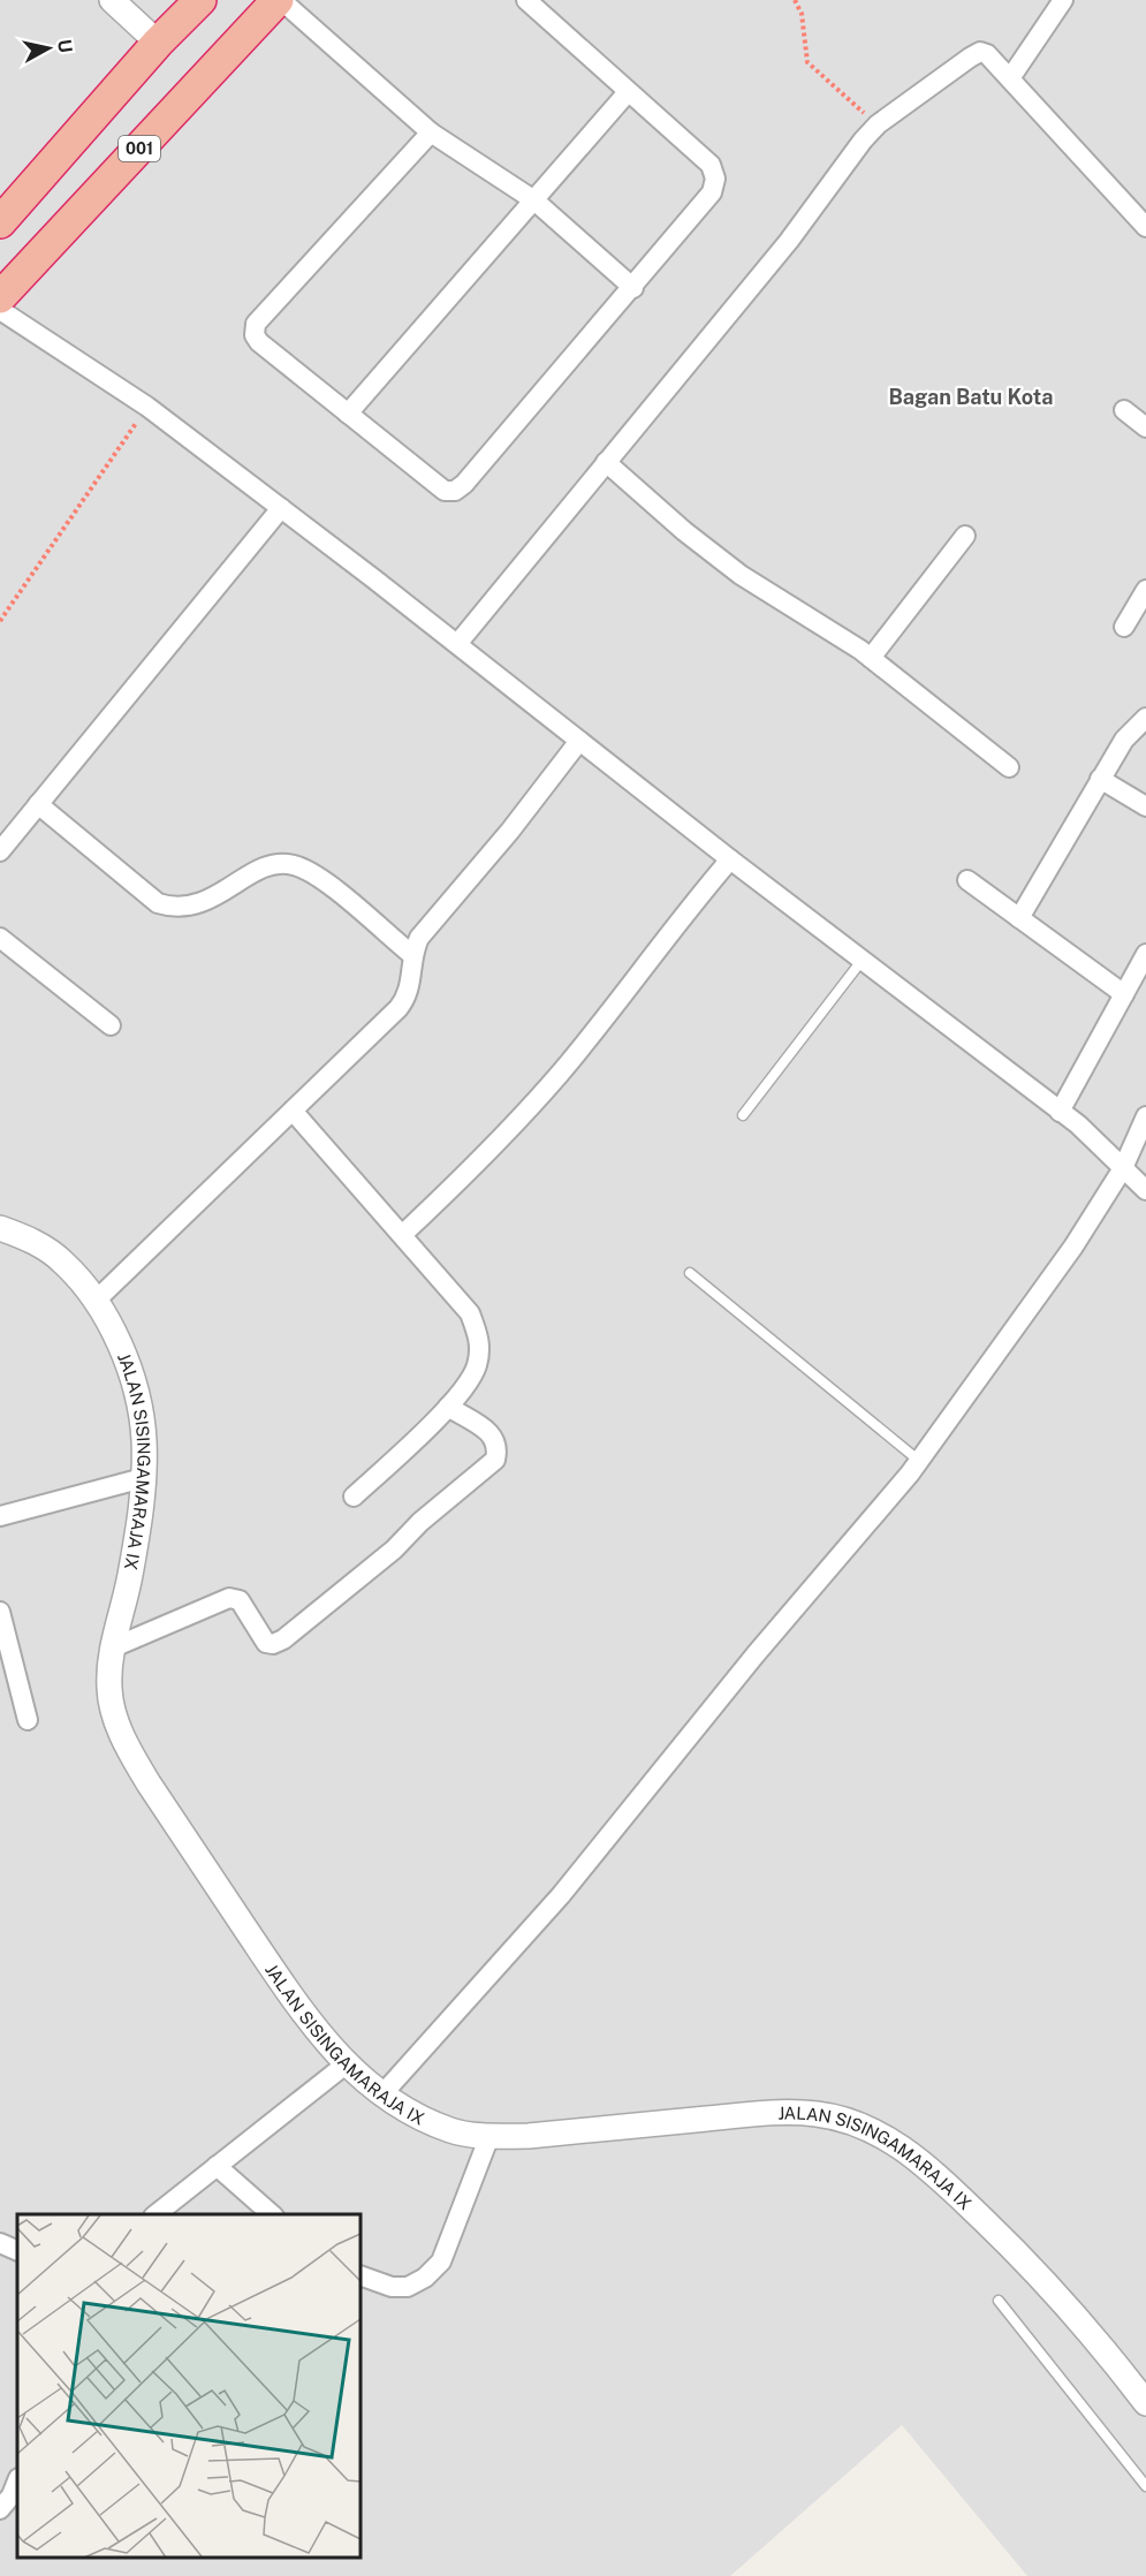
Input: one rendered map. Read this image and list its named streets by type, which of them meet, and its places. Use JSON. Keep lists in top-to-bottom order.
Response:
{
  "streets": {
    "highway": ["001"],
    "street": ["JALAN SISINGAMARAJA IX"]
  },
  "districts": ["Bagan Batu Kota"],
  "north": "right"
}
